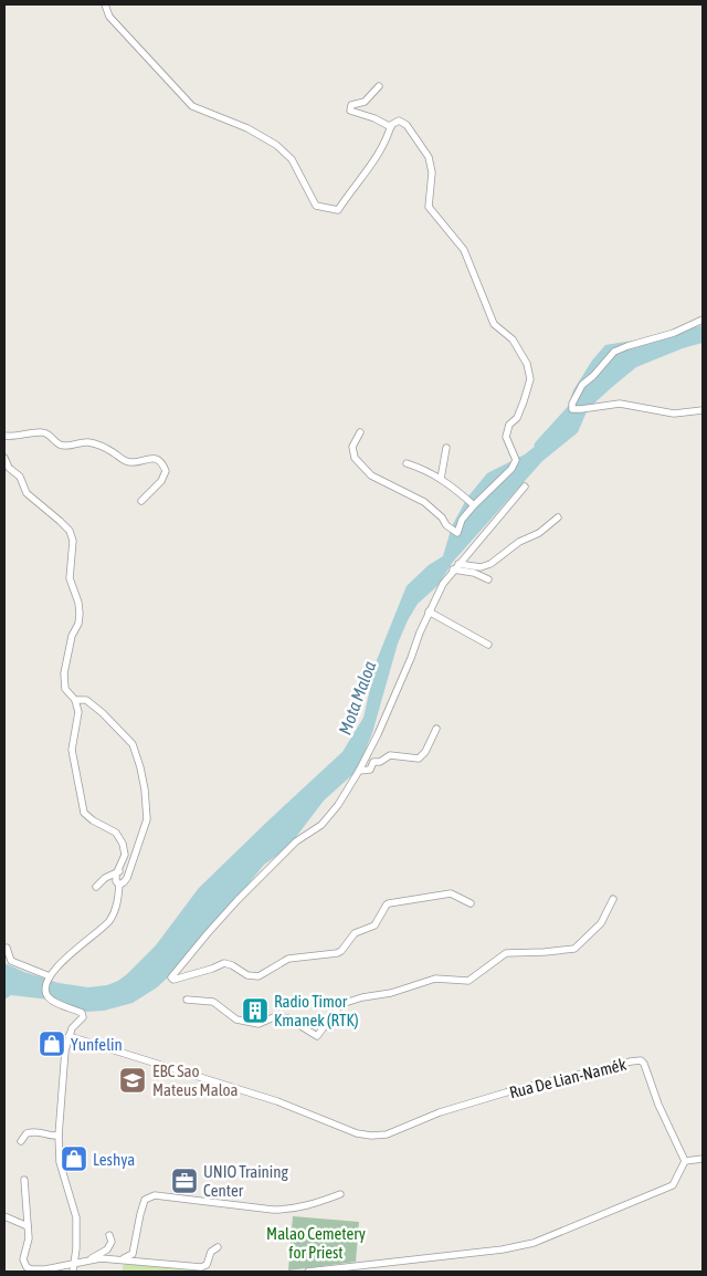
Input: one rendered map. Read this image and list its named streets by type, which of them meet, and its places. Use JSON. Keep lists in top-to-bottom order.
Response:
{
  "streets": {
    "street": ["Rua De Lian-Namék"]
  },
  "water": ["Mota Maloa"],
  "parks": ["Malao Cemetery for Priest"],
  "places": {
    "building": ["Radio Timor Kmanek (RTK)"],
    "shop": ["Yunfelin", "Leshya"],
    "school or university": ["EBC Sao Mateus Maloa"],
    "office": ["UNIO Training Center"]
  }
}
